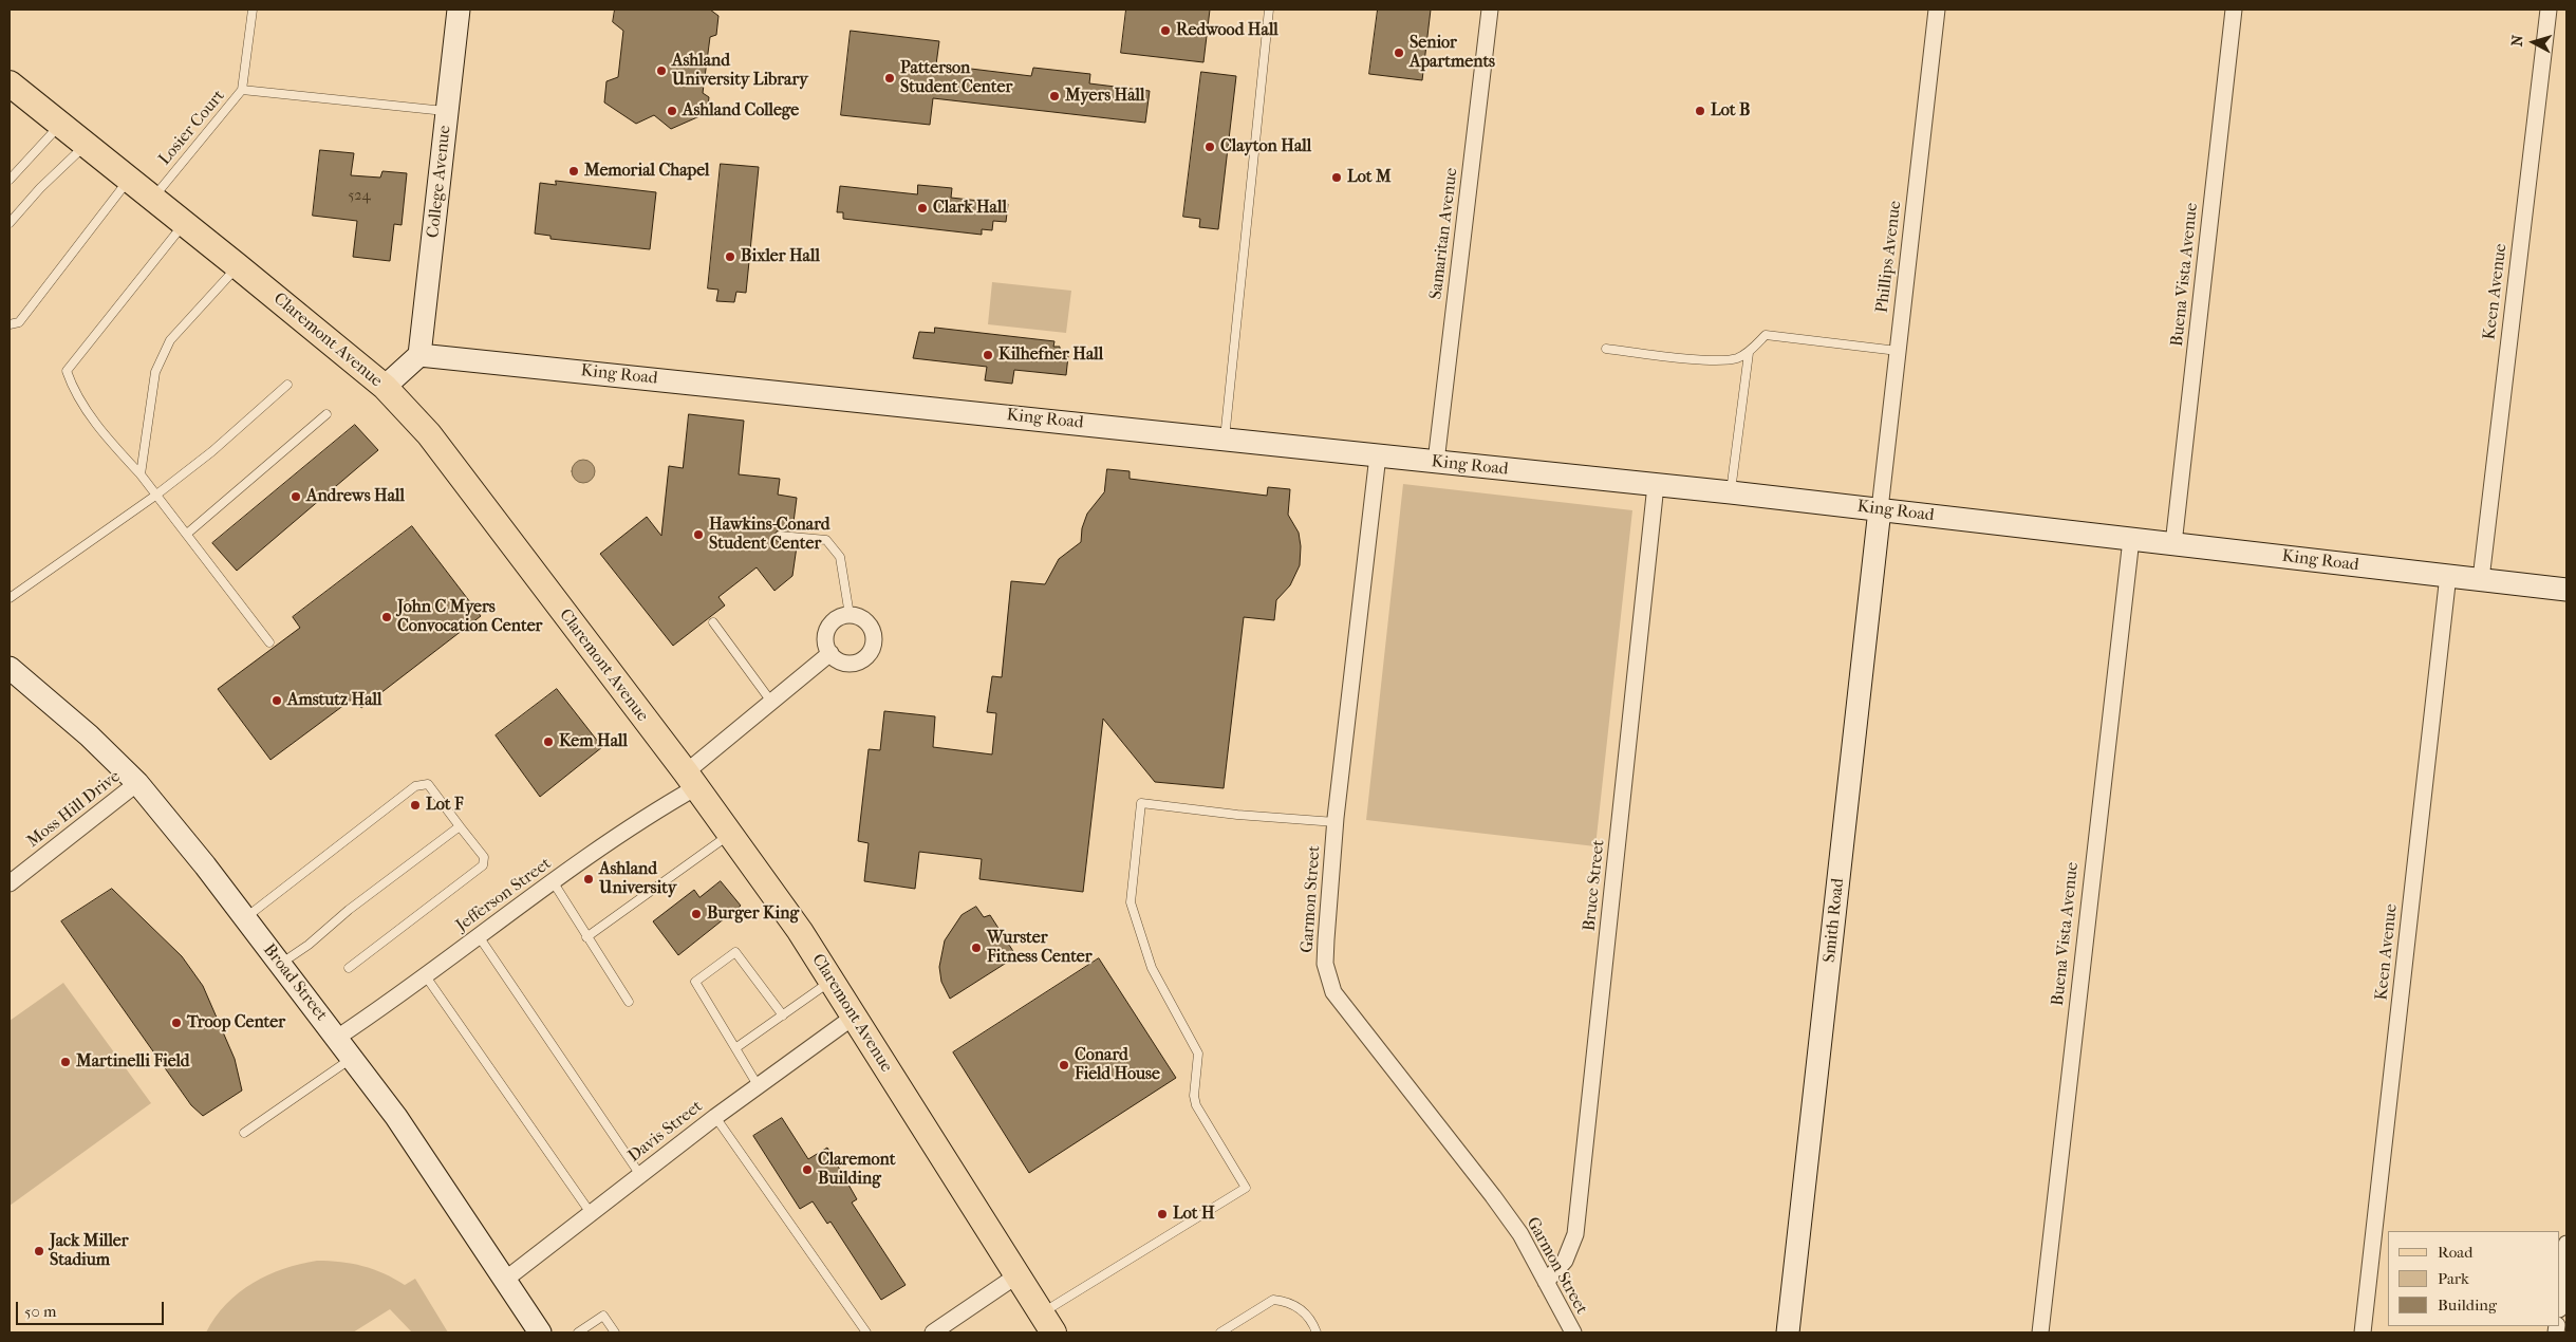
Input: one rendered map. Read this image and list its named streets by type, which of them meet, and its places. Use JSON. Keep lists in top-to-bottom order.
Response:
{
  "streets": {
    "main road": ["Claremont Avenue"],
    "street": [
      "College Avenue",
      "Samaritan Avenue",
      "Phillips Avenue",
      "Buena Vista Avenue",
      "Keen Avenue",
      "King Road",
      "Moss Hill Drive",
      "Bruce Street",
      "Jefferson Street",
      "Garmon Street",
      "Smith Road",
      "Broad Street",
      "Davis Street"
    ],
    "lane": ["Losier Court"]
  },
  "crossings": [
    ["Losier Court", "Claremont Avenue"],
    ["College Avenue", "King Road"],
    ["Samaritan Avenue", "King Road"],
    ["Phillips Avenue", "King Road"],
    ["Phillips Avenue", "Smith Road"],
    ["Buena Vista Avenue", "King Road"],
    ["Keen Avenue", "King Road"],
    ["Claremont Avenue", "Jefferson Street"],
    ["Claremont Avenue", "Davis Street"],
    ["King Road", "Bruce Street"],
    ["King Road", "Garmon Street"],
    ["King Road", "Smith Road"],
    ["Moss Hill Drive", "Broad Street"],
    ["Bruce Street", "Garmon Street"],
    ["Jefferson Street", "Broad Street"],
    ["Broad Street", "Davis Street"]
  ],
  "places": [
    "Redwood Hall",
    "Senior Apartments",
    "Ashland University Library",
    "Patterson Student Center",
    "Myers Hall",
    "Ashland College",
    "Lot B",
    "Clayton Hall",
    "Memorial Chapel",
    "Lot M",
    "Clark Hall",
    "Bixler Hall",
    "Kilhefner Hall",
    "Andrews Hall",
    "Hawkins-Conard Student Center",
    "John C Myers Convocation Center",
    "Amstutz Hall",
    "Kem Hall",
    "Lot F",
    "Ashland University",
    "Burger King",
    "Wurster Fitness Center",
    "Troop Center",
    "Martinelli Field",
    "Conard Field House",
    "Claremont Building",
    "Lot H",
    "Jack Miller Stadium"
  ],
  "house_numbers": ["524"],
  "legend": ["Road", "Park", "Building"],
  "scale_bar": "50 m",
  "north": "left"
}
